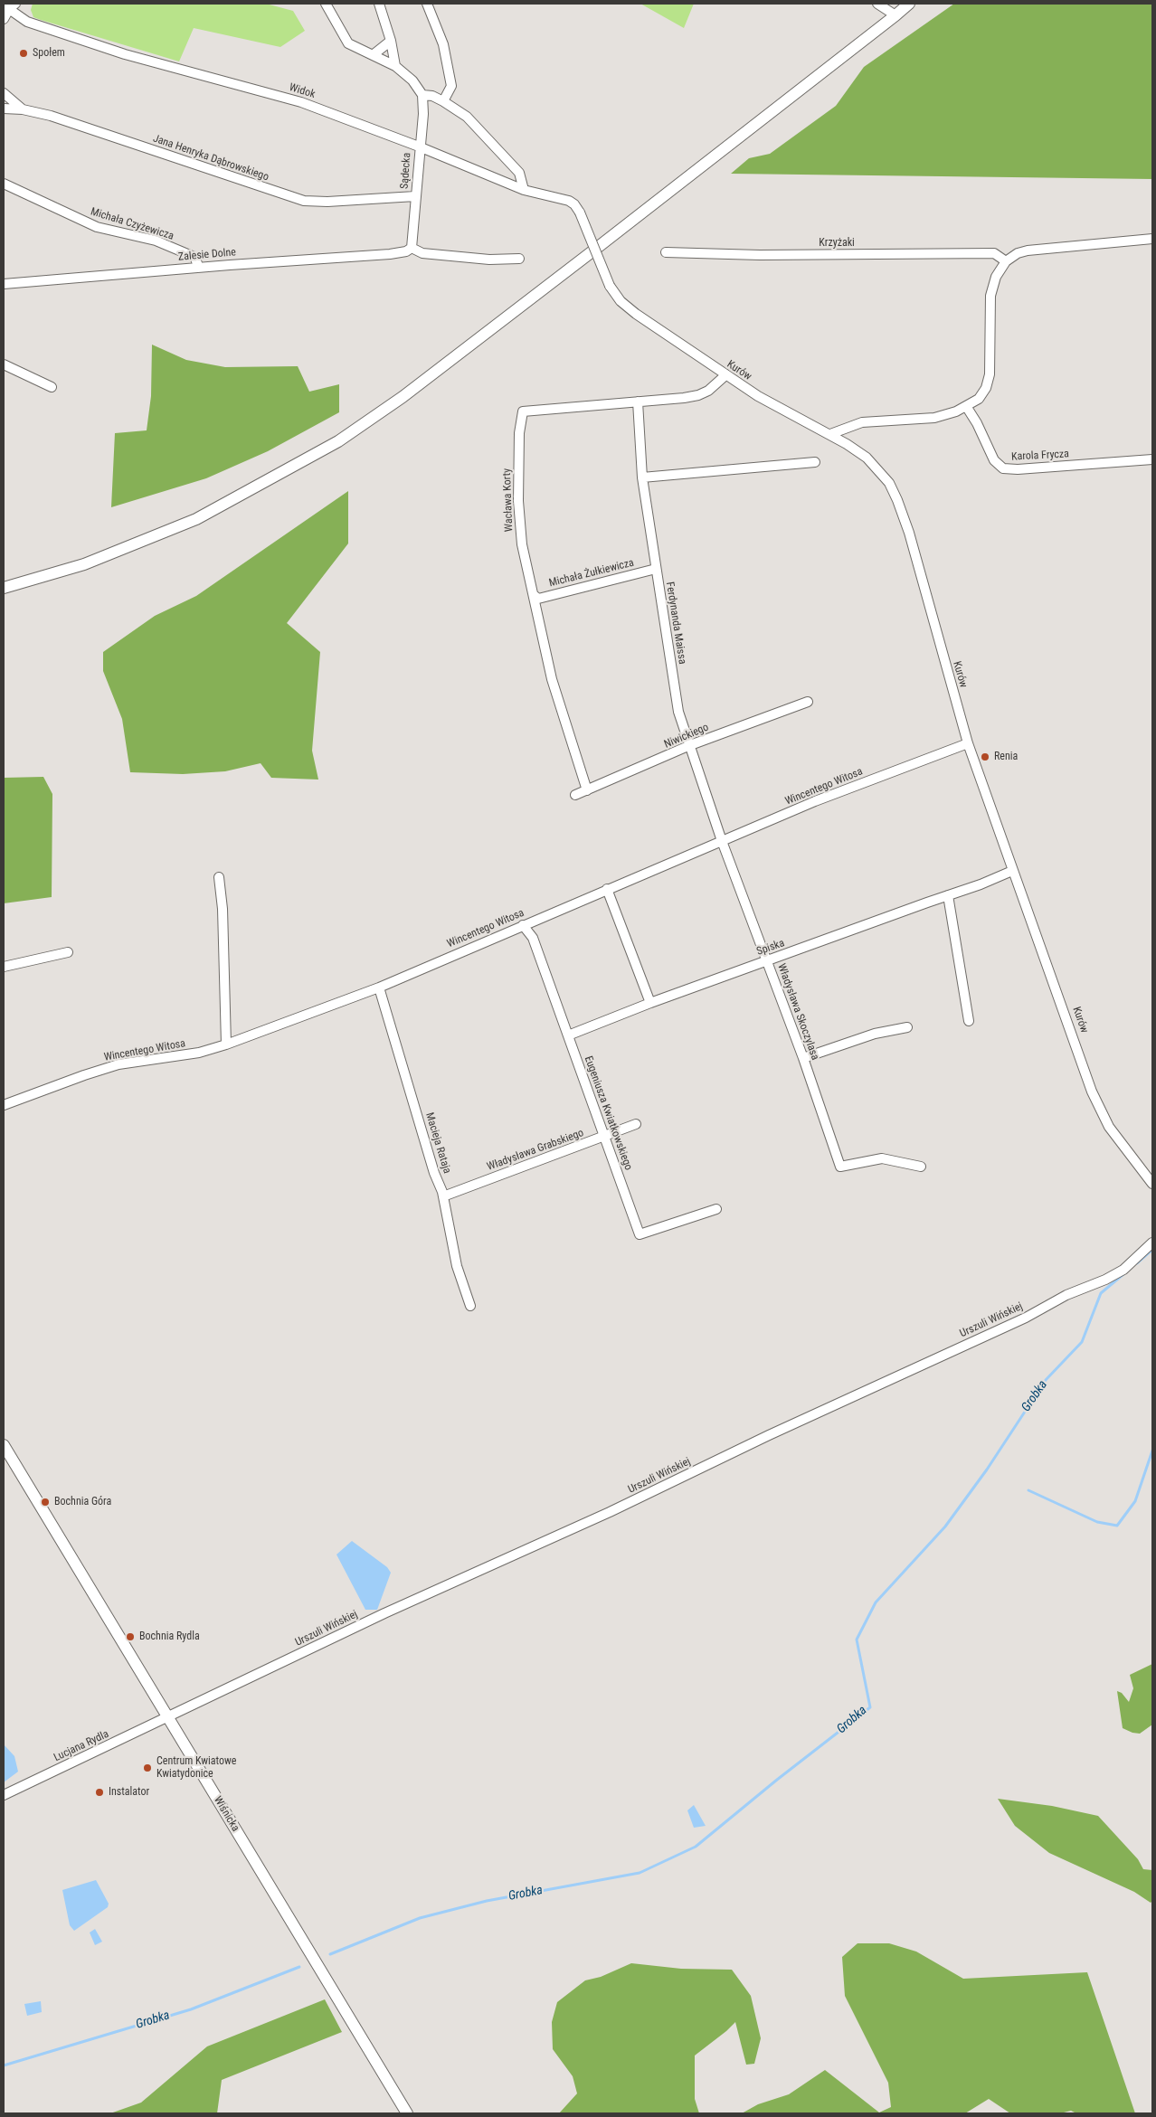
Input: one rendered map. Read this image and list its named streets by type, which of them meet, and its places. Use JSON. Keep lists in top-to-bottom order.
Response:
{
  "streets": {
    "main road": ["Wiśnicka"],
    "street": [
      "Widok",
      "Jana Henryka Dąbrowskiego",
      "Sądecka",
      "Michała Czyżewicza",
      "Krzyżaki",
      "Zalesie Dolne",
      "Kurów",
      "Karola Frycza",
      "Wacława Korty",
      "Michała Żułkiewicza",
      "Ferdynanda Maissa",
      "Niwickiego",
      "Wincentego Witosa",
      "Spiska",
      "Władysława Skoczylasa",
      "Eugeniusza Kwiatkowskiego",
      "Macieja Rataja",
      "Władysława Grabskiego",
      "Urszuli Wińskiej",
      "Lucjana Rydla"
    ]
  },
  "crossings": [
    ["Widok", "Sądecka"],
    ["Widok", "Kurów"],
    ["Jana Henryka Dąbrowskiego", "Sądecka"],
    ["Sądecka", "Zalesie Dolne"],
    ["Michała Czyżewicza", "Zalesie Dolne"],
    ["Kurów", "Wacława Korty"],
    ["Kurów", "Wincentego Witosa"],
    ["Kurów", "Spiska"],
    ["Wacława Korty", "Michała Żułkiewicza"],
    ["Wacława Korty", "Ferdynanda Maissa"],
    ["Wacława Korty", "Niwickiego"],
    ["Michała Żułkiewicza", "Ferdynanda Maissa"],
    ["Ferdynanda Maissa", "Niwickiego"],
    ["Ferdynanda Maissa", "Wincentego Witosa"],
    ["Ferdynanda Maissa", "Władysława Skoczylasa"],
    ["Wincentego Witosa", "Władysława Skoczylasa"],
    ["Wincentego Witosa", "Eugeniusza Kwiatkowskiego"],
    ["Wincentego Witosa", "Macieja Rataja"],
    ["Spiska", "Władysława Skoczylasa"],
    ["Spiska", "Eugeniusza Kwiatkowskiego"],
    ["Eugeniusza Kwiatkowskiego", "Władysława Grabskiego"],
    ["Macieja Rataja", "Władysława Grabskiego"],
    ["Urszuli Wińskiej", "Lucjana Rydla"],
    ["Urszuli Wińskiej", "Wiśnicka"],
    ["Lucjana Rydla", "Wiśnicka"]
  ],
  "water": ["Grobka"],
  "places": [
    "Społem",
    "Renia",
    "Bochnia Góra",
    "Bochnia Rydla",
    "Centrum Kwiatowe Kwiatydonice",
    "Instalator"
  ]
}
